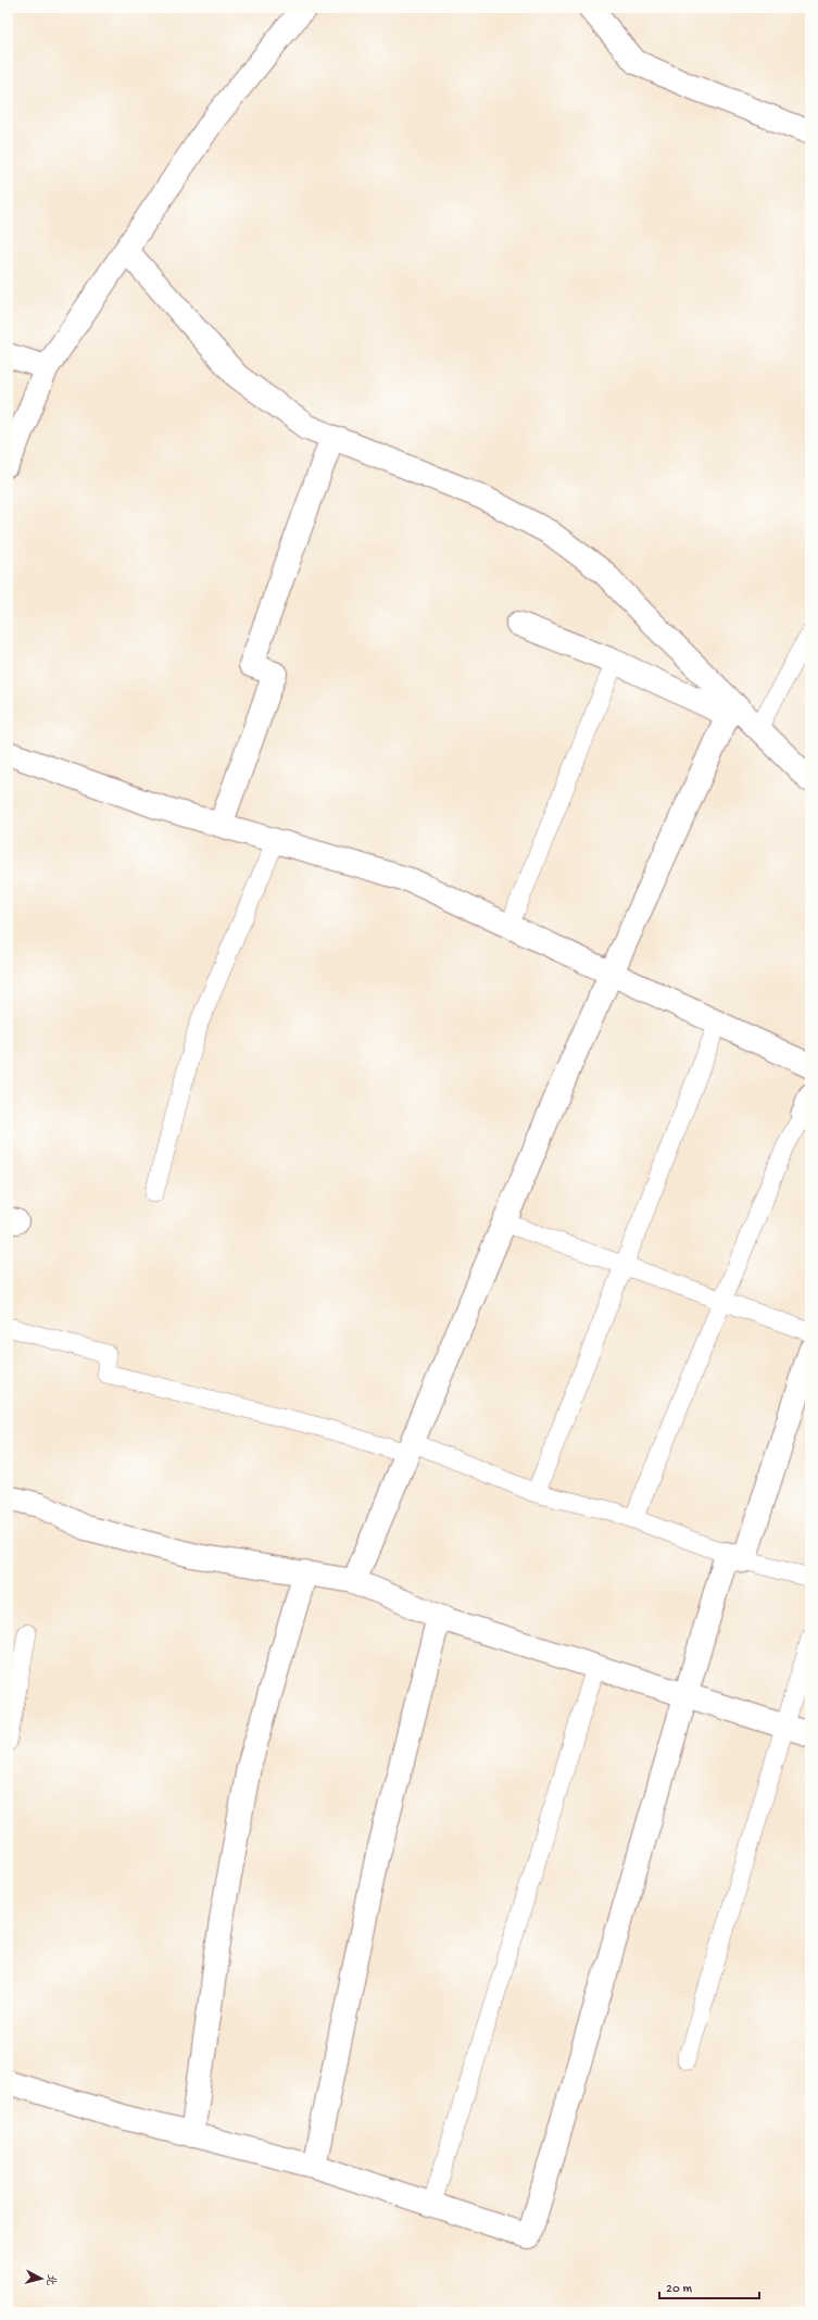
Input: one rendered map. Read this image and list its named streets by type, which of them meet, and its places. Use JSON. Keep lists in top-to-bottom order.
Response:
{
  "scale_bar": "20 m",
  "north": "right"
}
